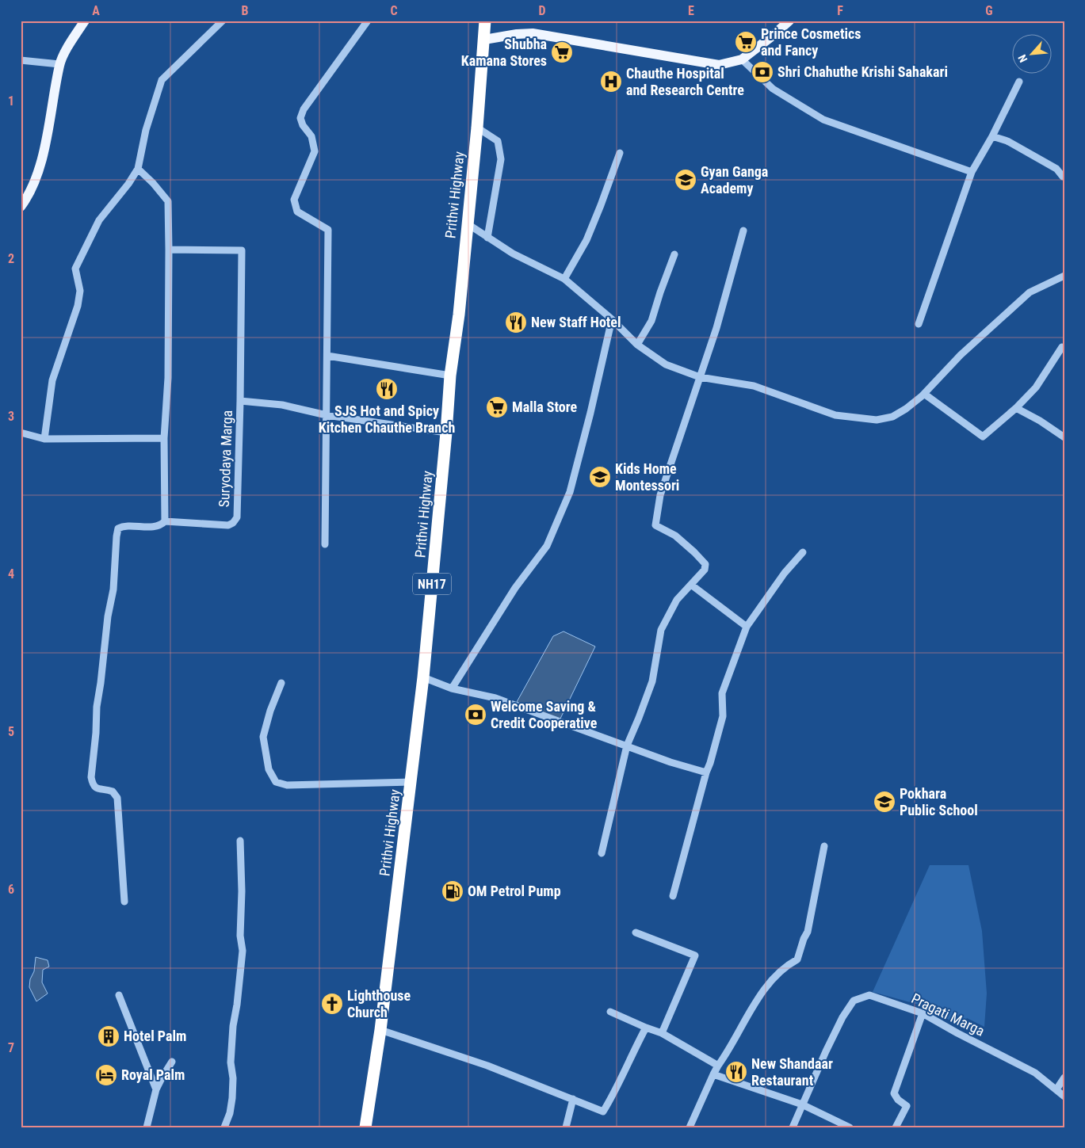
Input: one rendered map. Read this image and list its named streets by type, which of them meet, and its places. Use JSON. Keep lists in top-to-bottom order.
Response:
{
  "streets": {
    "highway": ["Prithvi Highway", "NH17"],
    "street": ["Suryodaya Marga", "Pragati Marga"]
  },
  "crossings": [
    ["Prithvi Highway", "Suryodaya Marga"]
  ],
  "places": {
    "supermarket": ["Prince Cosmetics and Fancy", "Shubha Kamana Stores", "Malla Store"],
    "bank": ["Shri Chahuthe Krishi Sahakari", "Welcome Saving & Credit Cooperative"],
    "hospital": ["Chauthe Hospital and Research Centre"],
    "school or university": ["Gyan Ganga Academy", "Kids Home Montessori", "Pokhara Public School"],
    "restaurant": ["New Staff Hotel", "SJS Hot and Spicy Kitchen Chauthe Branch", "New Shandaar Restaurant"],
    "fuel station": ["OM Petrol Pump"],
    "church": ["Lighthouse Church"],
    "building": ["Hotel Palm"],
    "hotel": ["Royal Palm"]
  },
  "north": "bottom left",
  "grid": {
    "columns": [
      "A",
      "B",
      "C",
      "D",
      "E",
      "F",
      "G"
    ],
    "rows": [
      "1",
      "2",
      "3",
      "4",
      "5",
      "6",
      "7"
    ]
  }
}
